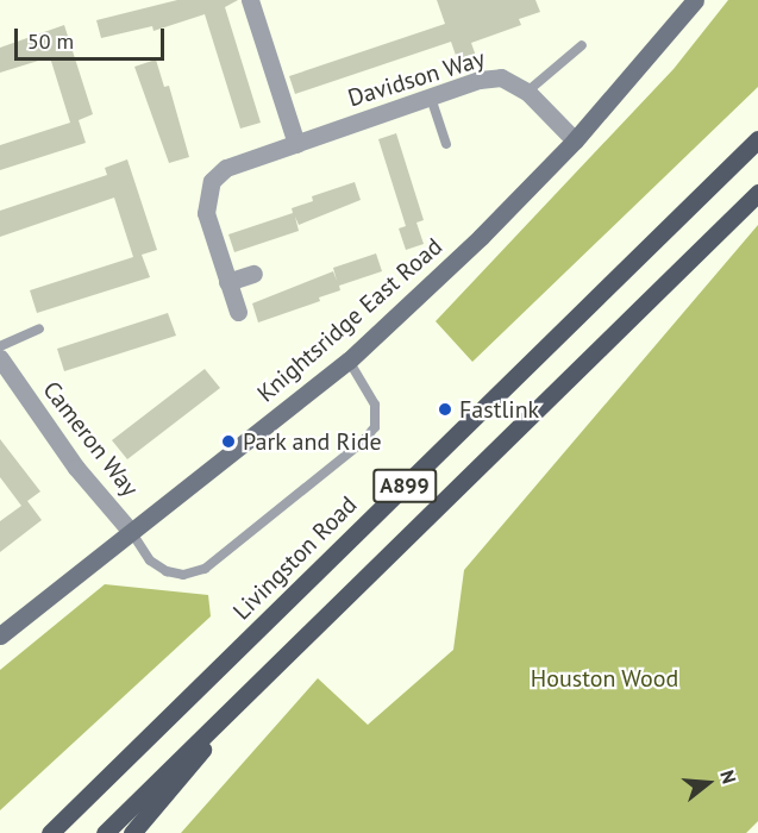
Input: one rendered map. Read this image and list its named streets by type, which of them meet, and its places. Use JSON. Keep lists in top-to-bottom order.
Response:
{
  "streets": {
    "main road": ["A899", "Livingston Road"],
    "street": ["Davidson Way", "Knightsridge East Road", "Cameron Way"]
  },
  "crossings": [
    ["Davidson Way", "Knightsridge East Road"],
    ["Knightsridge East Road", "Cameron Way"]
  ],
  "parks": ["Houston Wood"],
  "places": ["Fastlink", "Park and Ride"],
  "scale_bar": "50 m",
  "north": "right"
}
